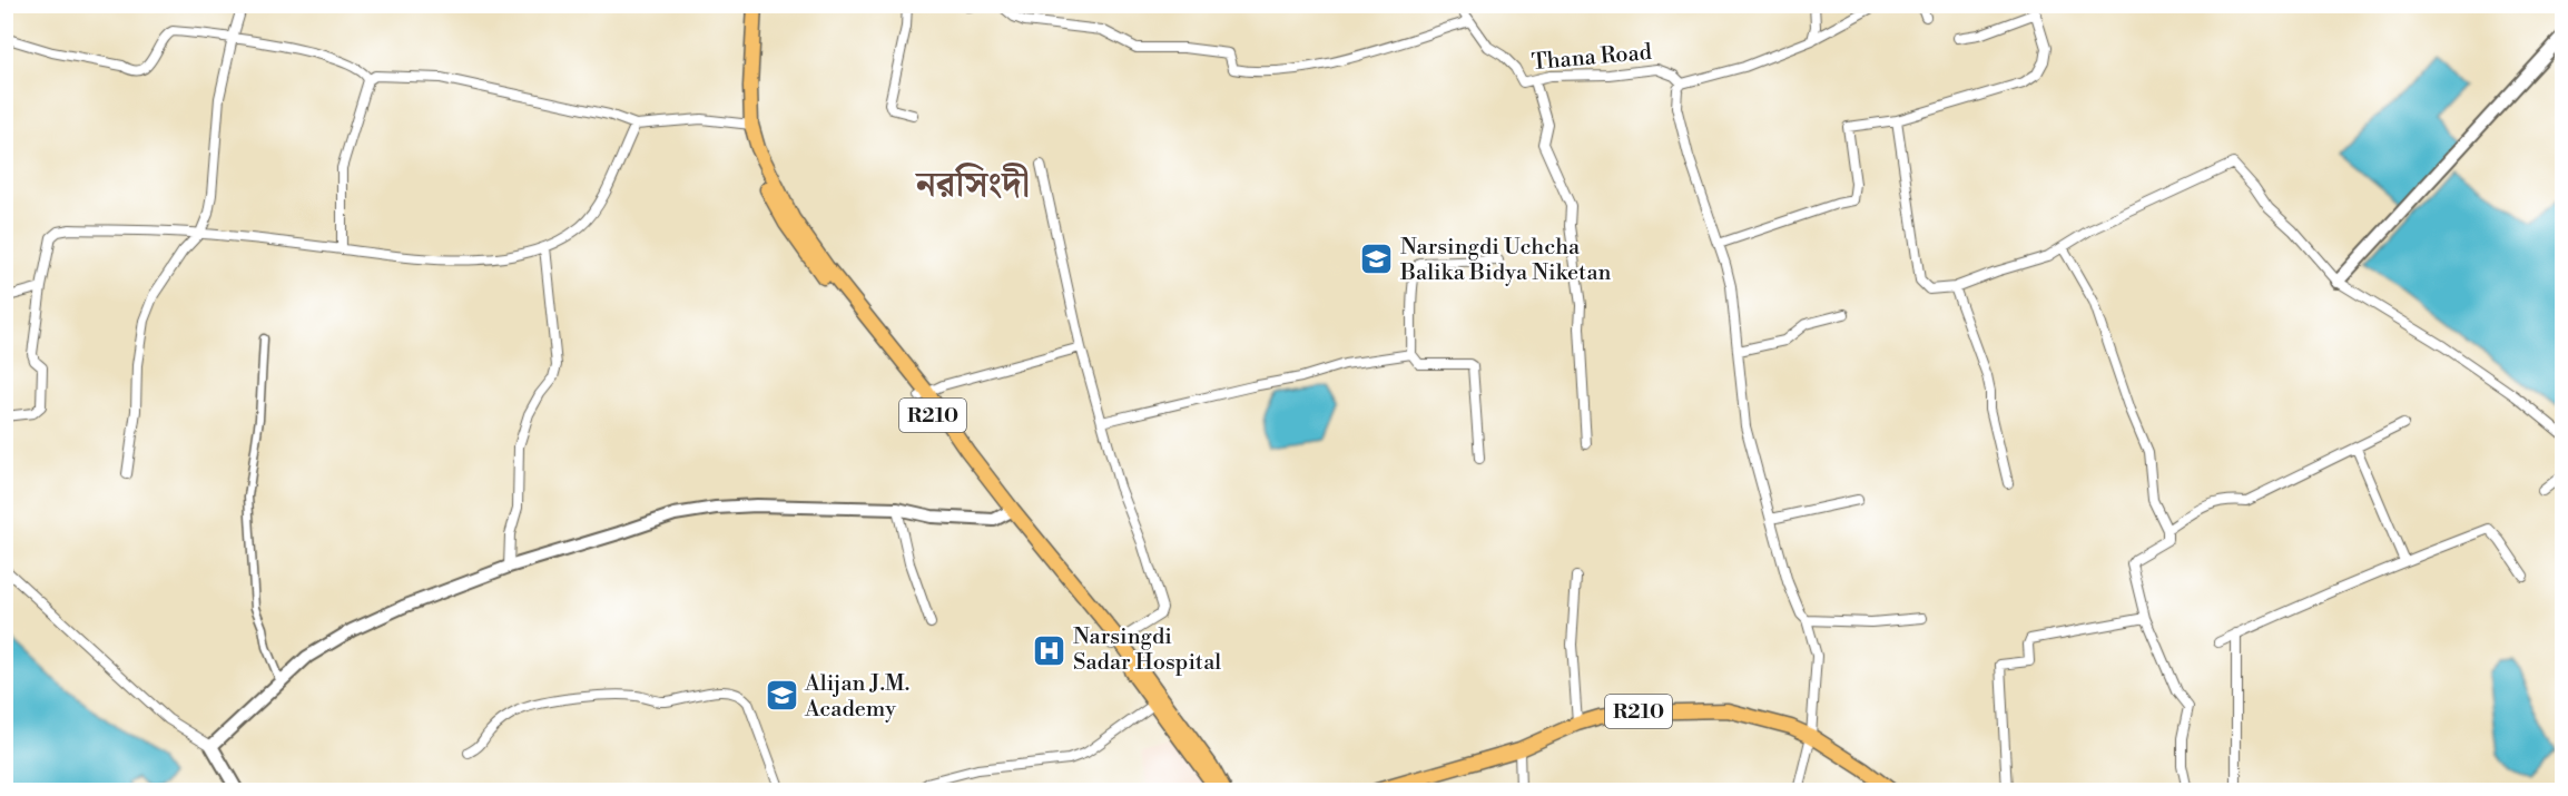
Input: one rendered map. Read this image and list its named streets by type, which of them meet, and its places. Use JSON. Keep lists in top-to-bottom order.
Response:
{
  "streets": {
    "main road": ["R210"],
    "street": ["Thana Road"]
  },
  "districts": ["নরসিংদী"],
  "places": {
    "school or university": ["Narsingdi Uchcha Balika Bidya Niketan", "Alijan J.M. Academy"],
    "hospital": ["Narsingdi Sadar Hospital"]
  }
}
